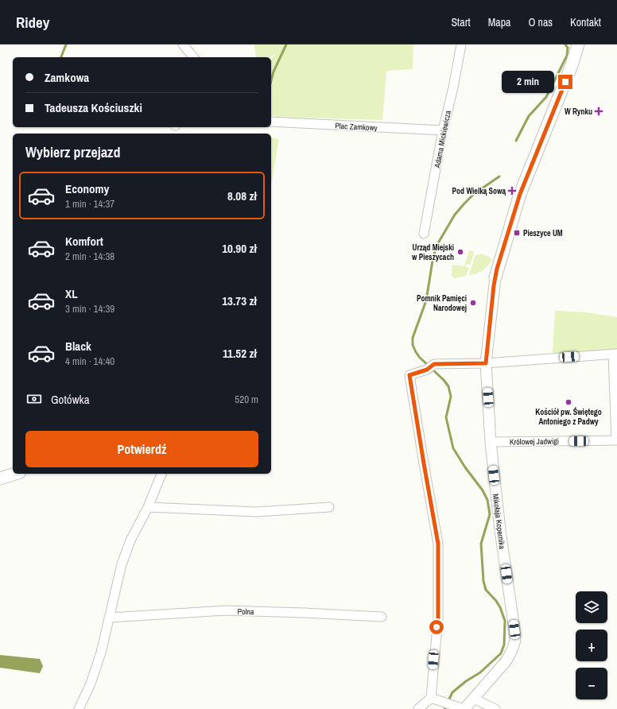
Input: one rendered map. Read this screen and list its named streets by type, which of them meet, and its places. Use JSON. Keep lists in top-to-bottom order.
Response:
{
  "streets": {
    "street": [
      "Plac Zamkowy",
      "Adama Mickiewicza",
      "Królowej Jadwigi",
      "Mikołaja Kopernika",
      "Polna"
    ]
  },
  "crossings": [
    ["Plac Zamkowy", "Adama Mickiewicza"],
    ["Królowej Jadwigi", "Mikołaja Kopernika"]
  ],
  "places": {
    "health": ["W Rynku", "Pod Wielką Sową"],
    "transit": ["Pieszyce UM"],
    "other": ["Urząd Miejski w Pieszycach", "Pomnik Pamięci Narodowej", "Kościół pw. Świętego Antoniego z Padwy"]
  },
  "page": {
    "header": "Ridey",
    "nav": [
      "Start",
      "Mapa",
      "O nas",
      "Kontakt"
    ],
    "banner": ["Zamkowa", "Tadeusza Kościuszki"],
    "bubble": "2 min",
    "heading": "Wybierz przejazd",
    "list": [
      {
        "name": "Economy",
        "note": "1 min · 14:37",
        "value": "8.08 zł"
      },
      {
        "name": "Komfort",
        "note": "2 min · 14:38",
        "value": "10.90 zł"
      },
      {
        "name": "XL",
        "note": "3 min · 14:39",
        "value": "13.73 zł"
      },
      {
        "name": "Black",
        "note": "4 min · 14:40",
        "value": "11.52 zł"
      }
    ],
    "pay": ["Gotówka", "520 m"],
    "buttons": "Potwierdź",
    "map_buttons": ["+", "−"]
  }
}
